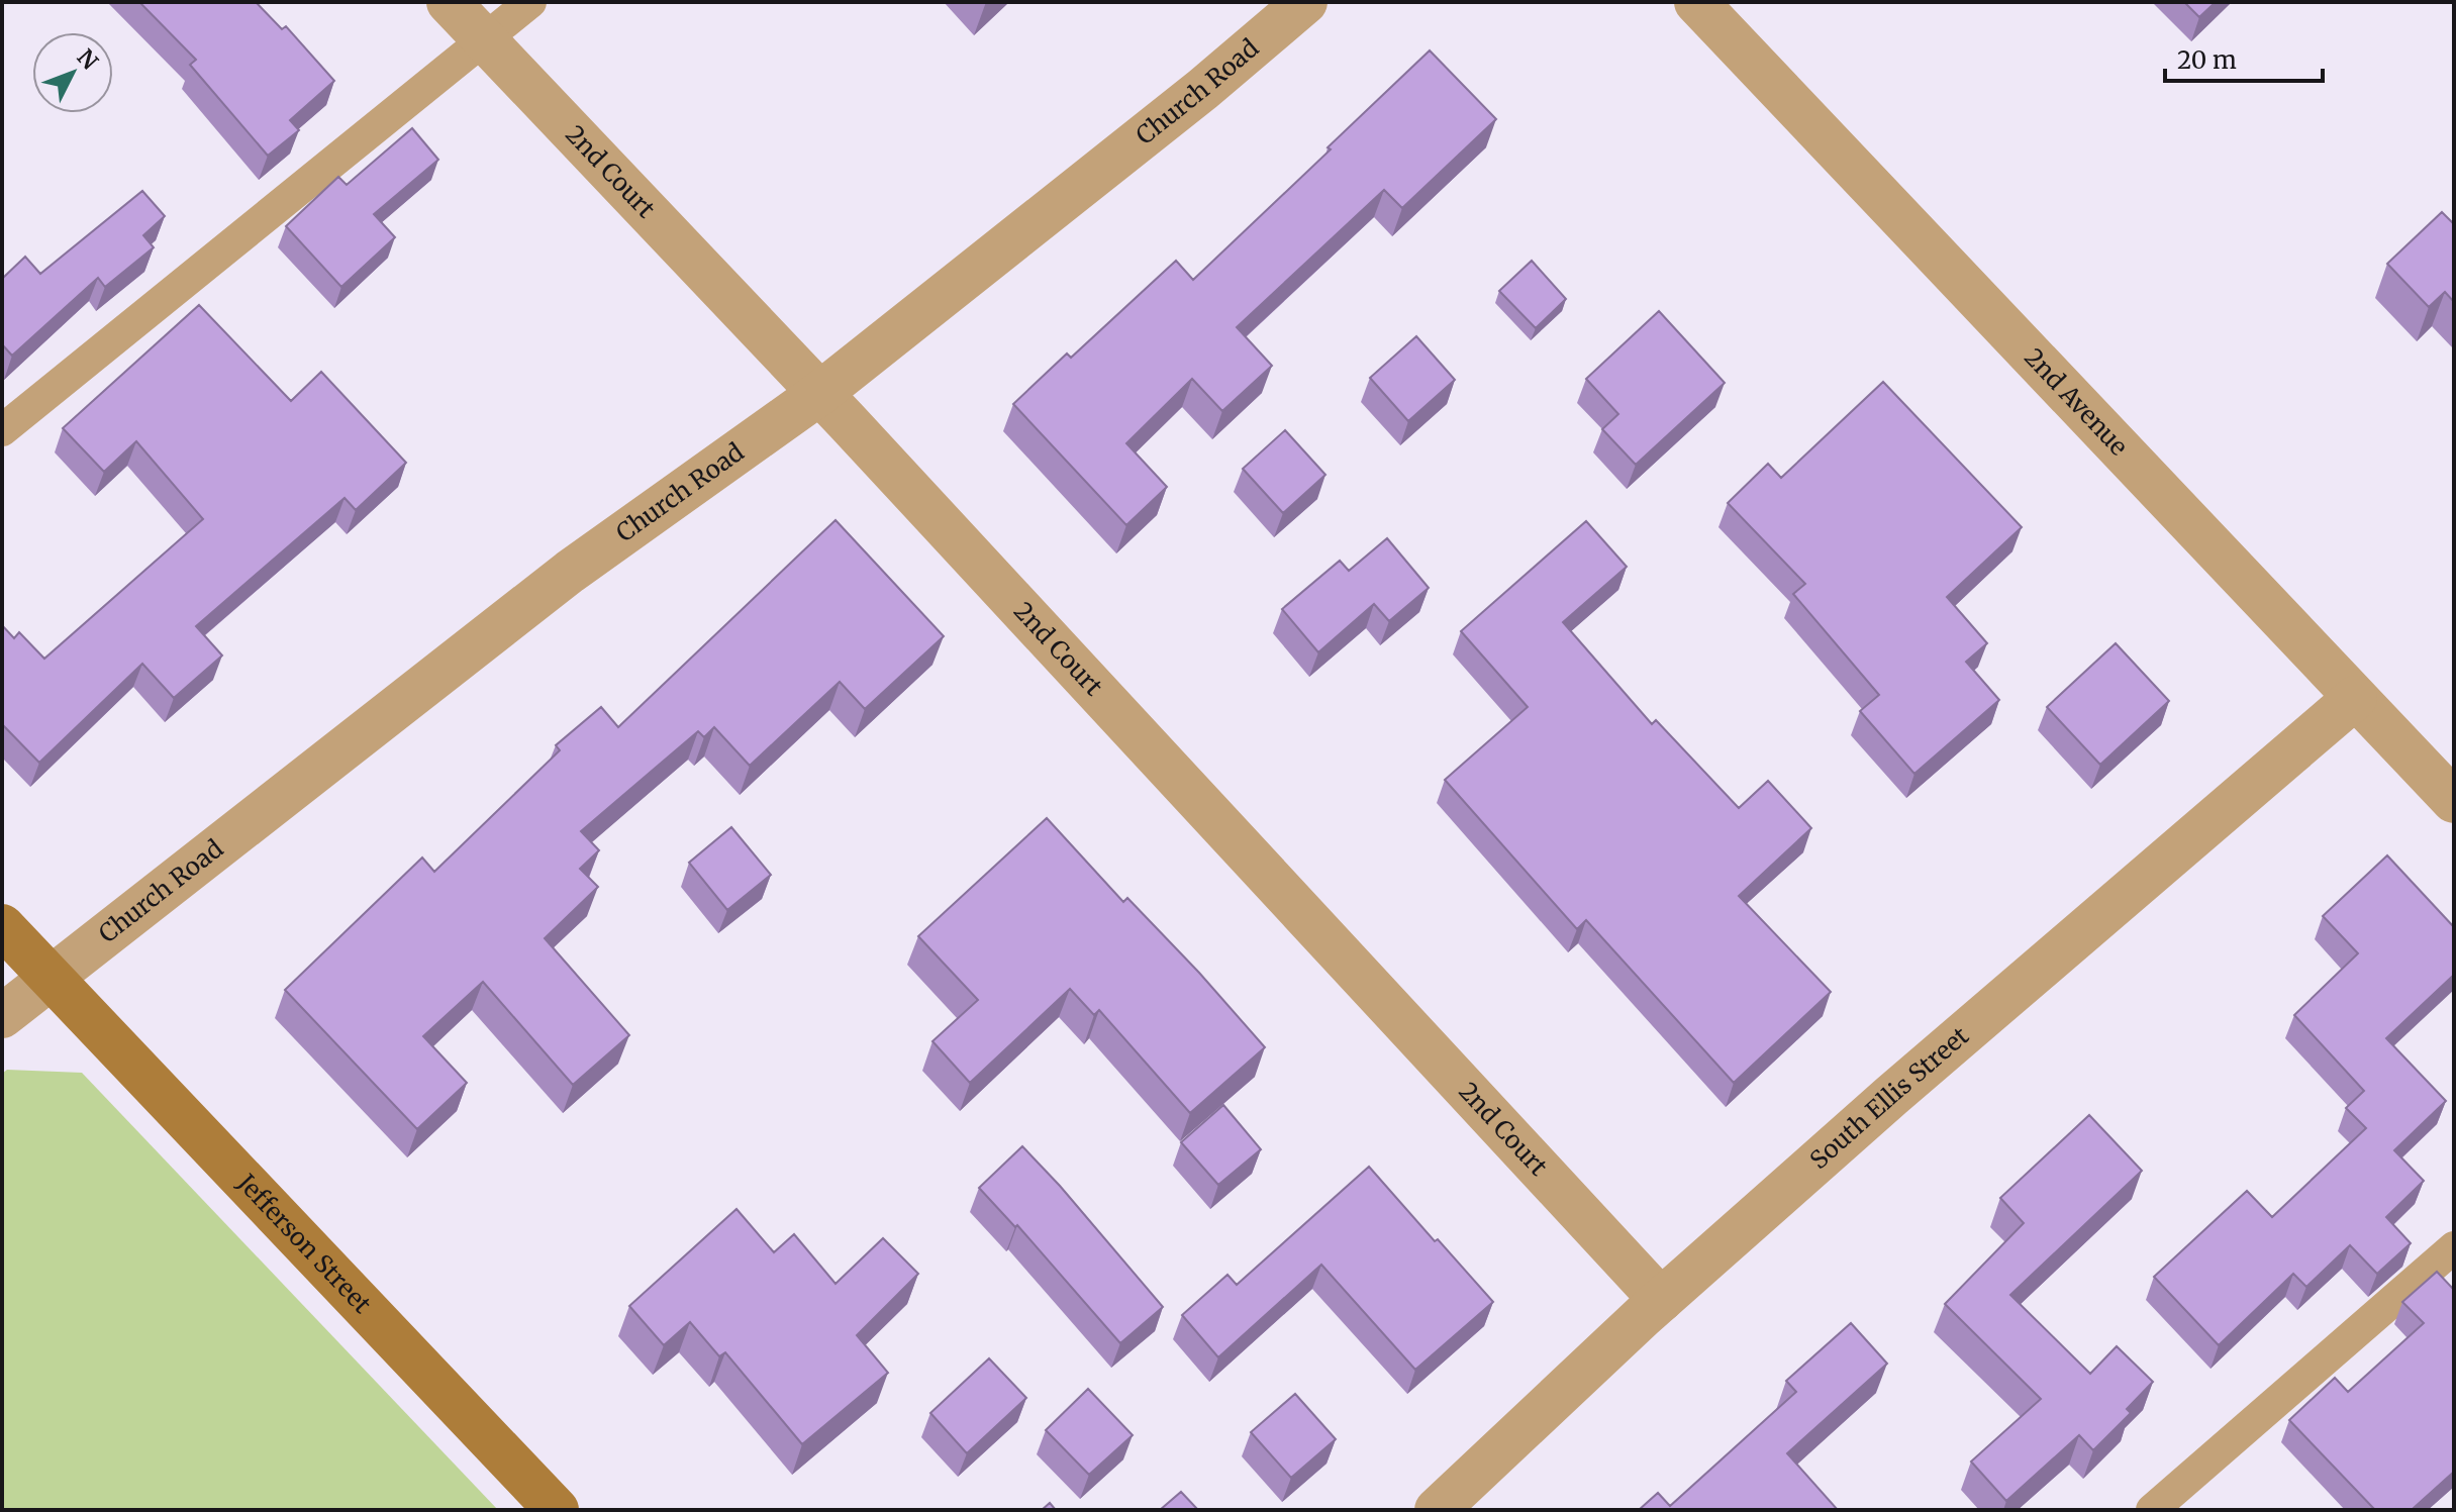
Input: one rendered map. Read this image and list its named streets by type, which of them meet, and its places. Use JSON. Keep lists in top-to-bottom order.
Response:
{
  "streets": {
    "street": [
      "Church Road",
      "2nd Court",
      "2nd Avenue",
      "South Ellis Street",
      "Jefferson Street"
    ]
  },
  "crossings": [
    ["Church Road", "2nd Court"],
    ["Church Road", "Jefferson Street"],
    ["2nd Court", "South Ellis Street"],
    ["2nd Avenue", "South Ellis Street"]
  ],
  "scale_bar": "20 m",
  "north": "top right"
}
